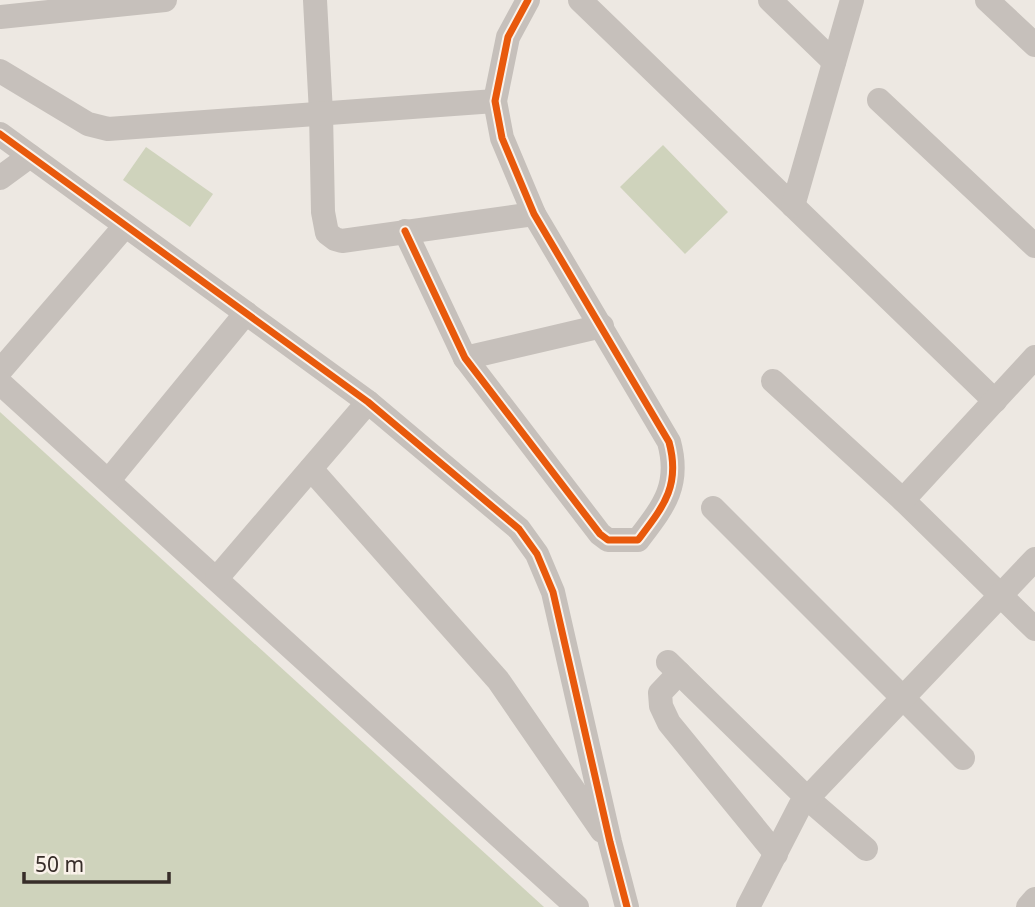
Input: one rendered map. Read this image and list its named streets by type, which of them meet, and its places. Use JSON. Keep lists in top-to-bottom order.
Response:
{
  "scale_bar": "50 m"
}
